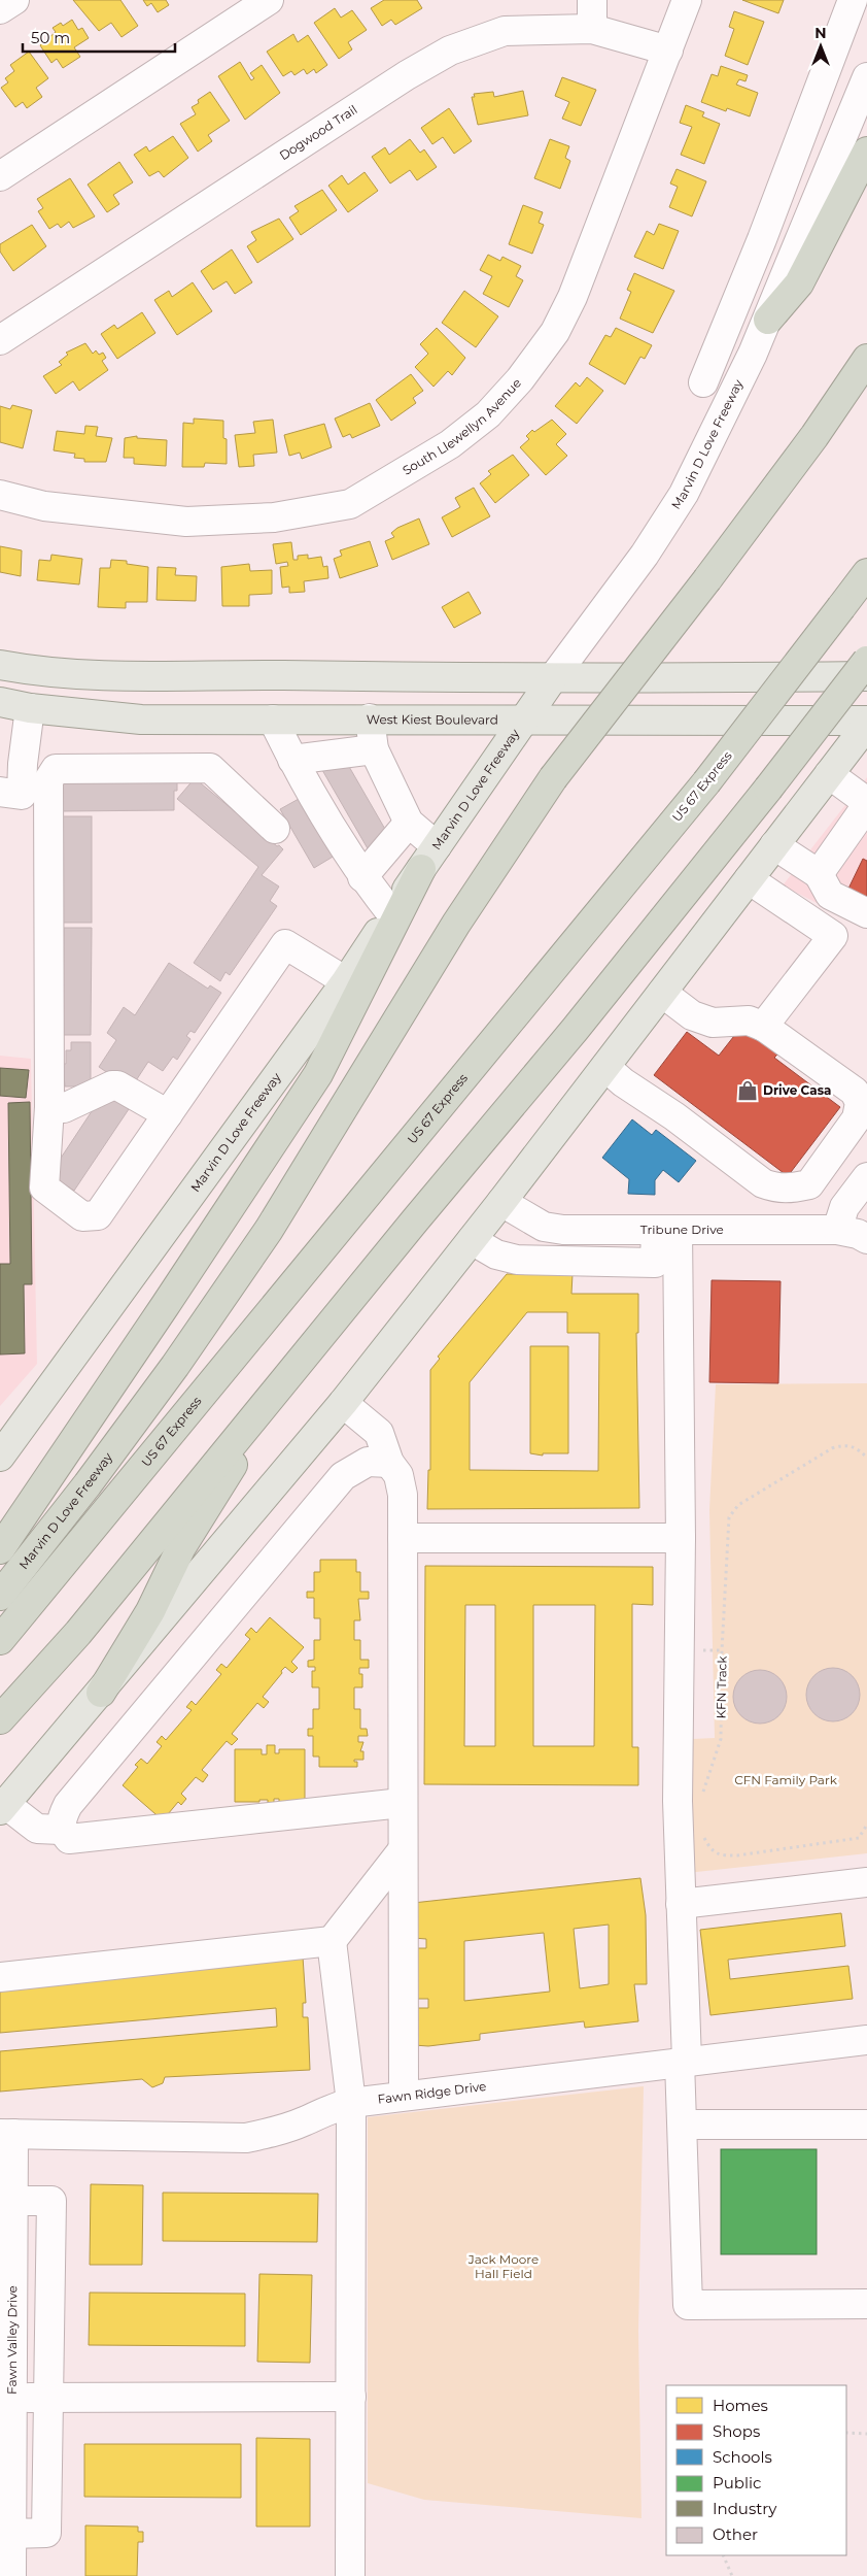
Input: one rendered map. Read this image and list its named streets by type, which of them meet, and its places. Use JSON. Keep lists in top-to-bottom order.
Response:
{
  "streets": {
    "highway": ["Marvin D Love Freeway", "US 67 Express"],
    "main road": ["West Kiest Boulevard"],
    "street": [
      "Dogwood Trail",
      "South Llewellyn Avenue",
      "Tribune Drive",
      "Fawn Ridge Drive",
      "Fawn Valley Drive"
    ],
    "path": ["KFN Track"]
  },
  "crossings": [
    ["Dogwood Trail", "South Llewellyn Avenue"],
    ["Marvin D Love Freeway", "West Kiest Boulevard"],
    ["Fawn Ridge Drive", "Fawn Valley Drive"]
  ],
  "parks": ["CFN Family Park", "Jack Moore Hall Field"],
  "places": {
    "shop": ["Drive Casa"]
  },
  "legend": [
    "Homes",
    "Shops",
    "Schools",
    "Public",
    "Industry",
    "Other"
  ],
  "scale_bar": "50 m",
  "north": "top"
}
